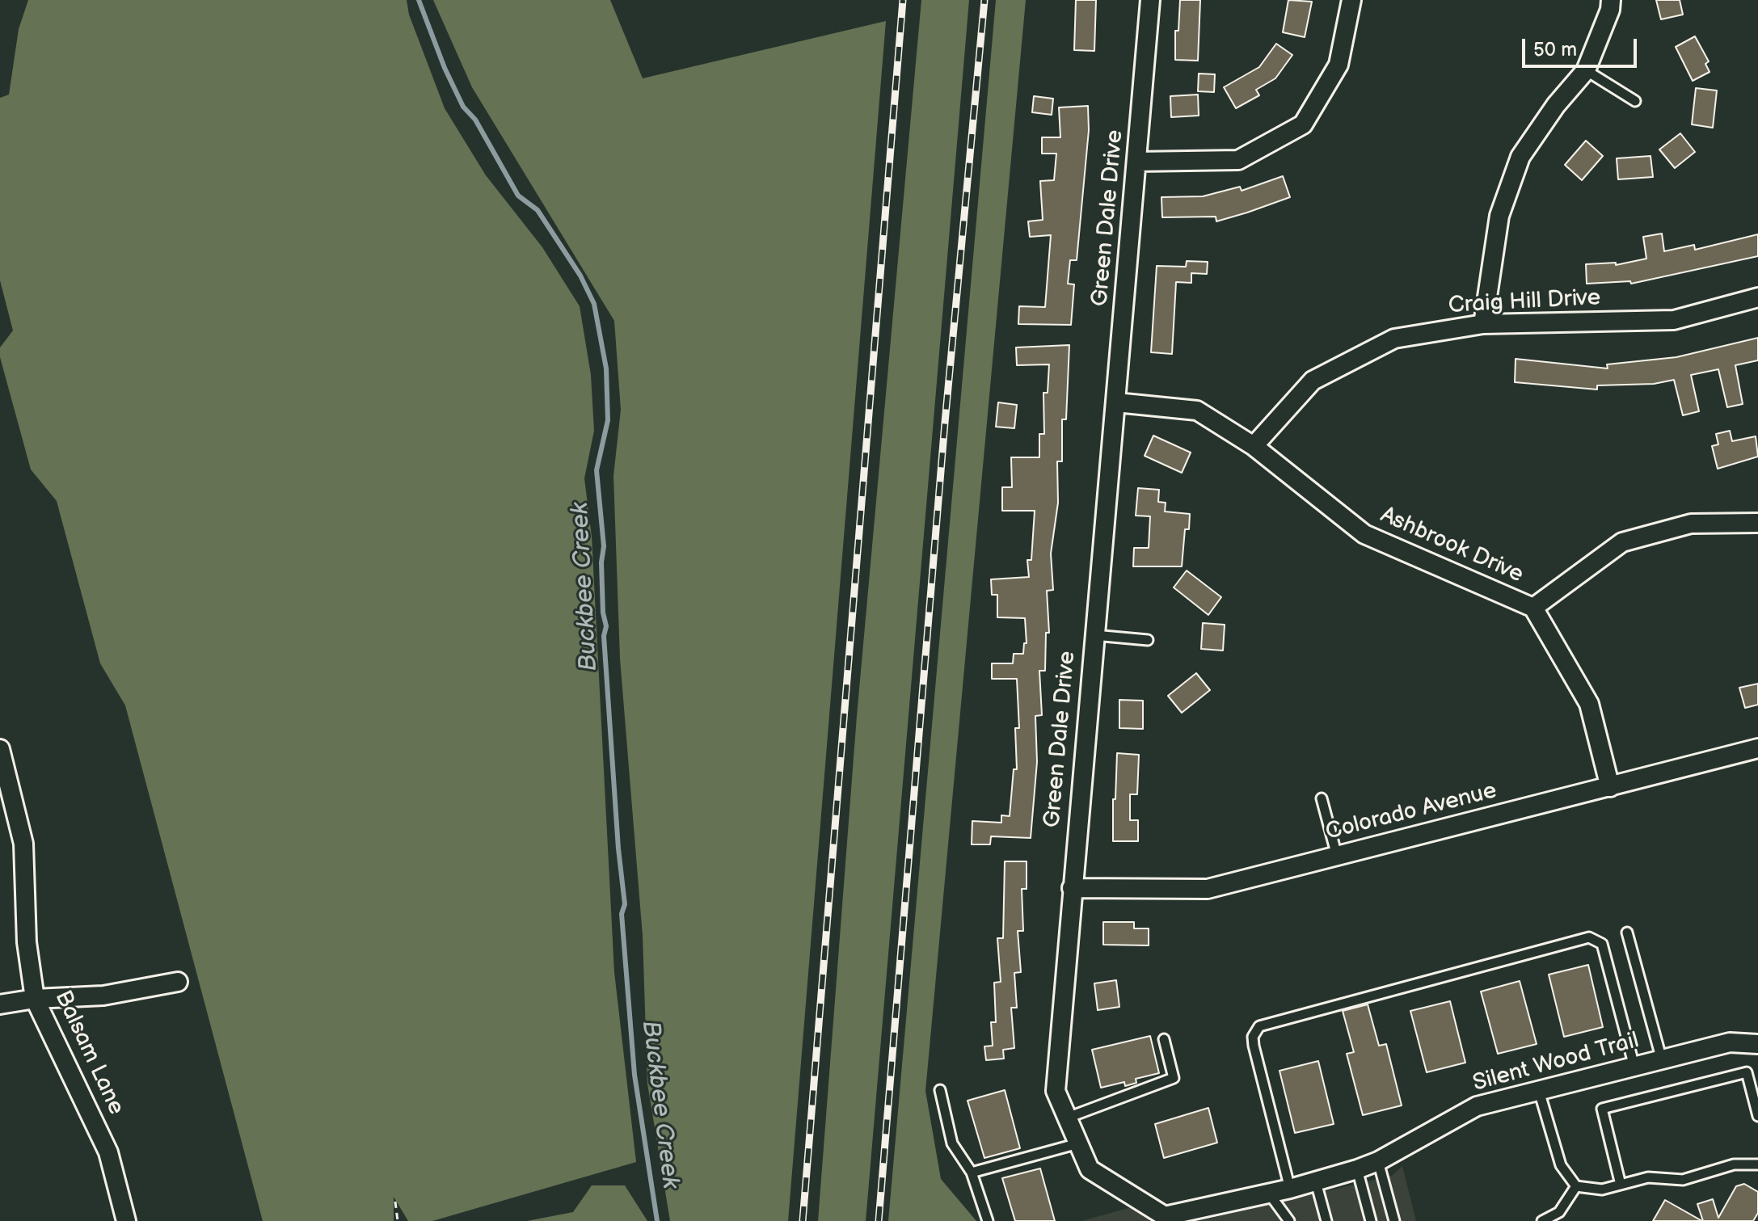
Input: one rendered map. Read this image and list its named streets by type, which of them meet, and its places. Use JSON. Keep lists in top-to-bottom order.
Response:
{
  "streets": {
    "street": [
      "Green Dale Drive",
      "Craig Hill Drive",
      "Ashbrook Drive",
      "Colorado Avenue",
      "Balsam Lane",
      "Silent Wood Trail"
    ]
  },
  "crossings": [
    ["Green Dale Drive", "Ashbrook Drive"],
    ["Green Dale Drive", "Colorado Avenue"],
    ["Green Dale Drive", "Silent Wood Trail"],
    ["Craig Hill Drive", "Ashbrook Drive"],
    ["Ashbrook Drive", "Colorado Avenue"]
  ],
  "water": ["Buckbee Creek"],
  "scale_bar": "50 m"
}
